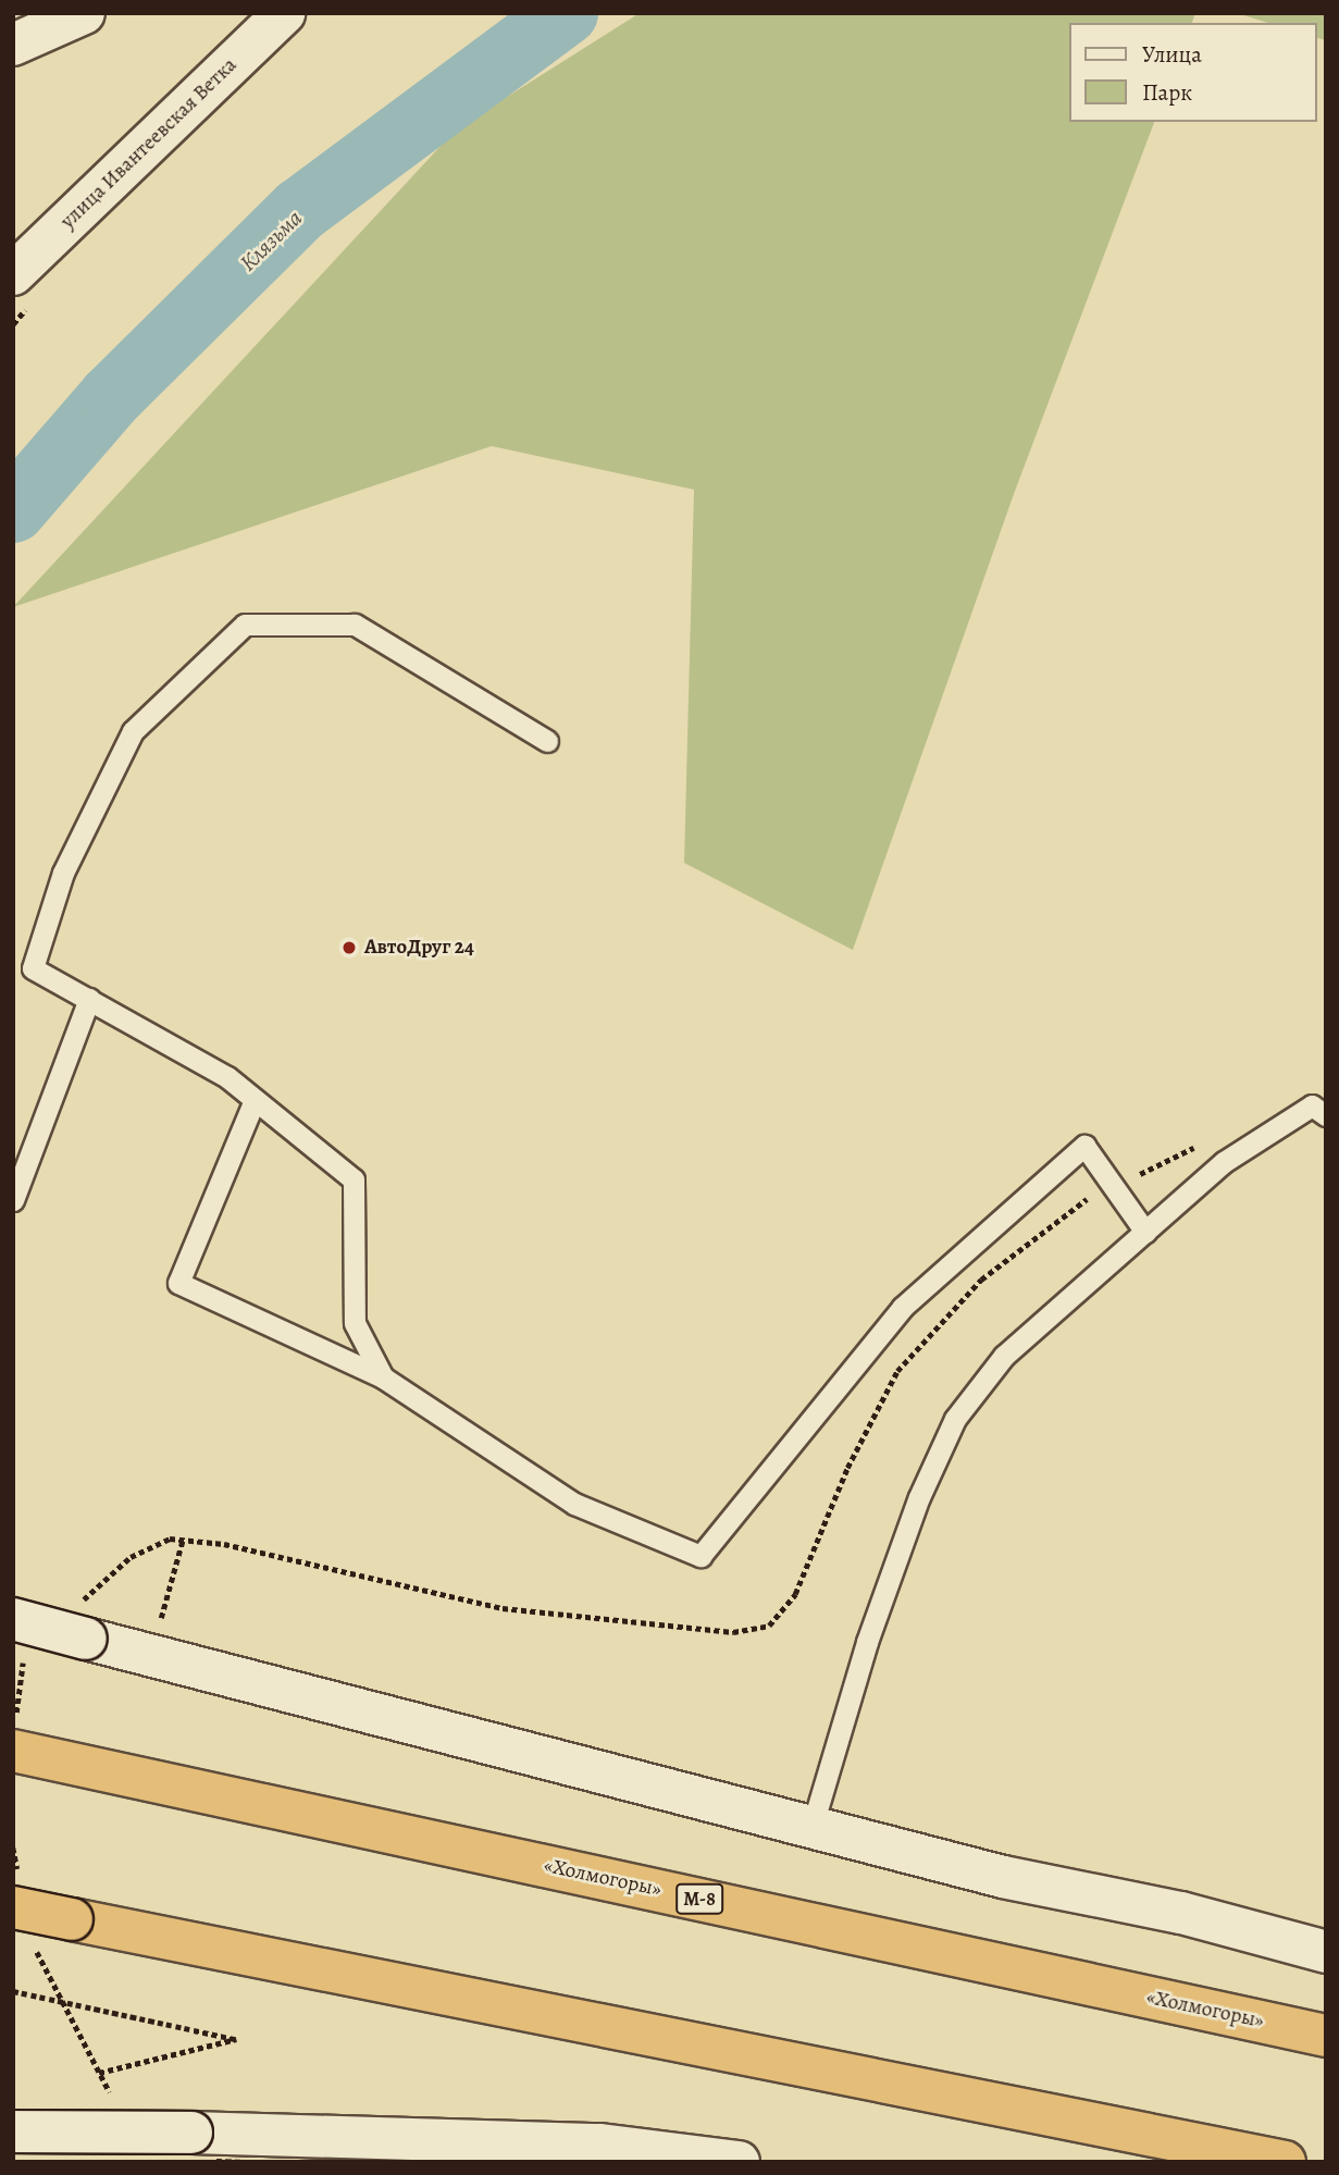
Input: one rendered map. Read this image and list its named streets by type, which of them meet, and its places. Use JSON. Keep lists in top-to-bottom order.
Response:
{
  "streets": {
    "highway": ["«Холмогоры»", "М-8"],
    "main road": ["улица Ивантеевская Ветка"]
  },
  "water": ["Клязьма"],
  "places": ["АвтоДруг 24"],
  "legend": ["Улица", "Парк"]
}
